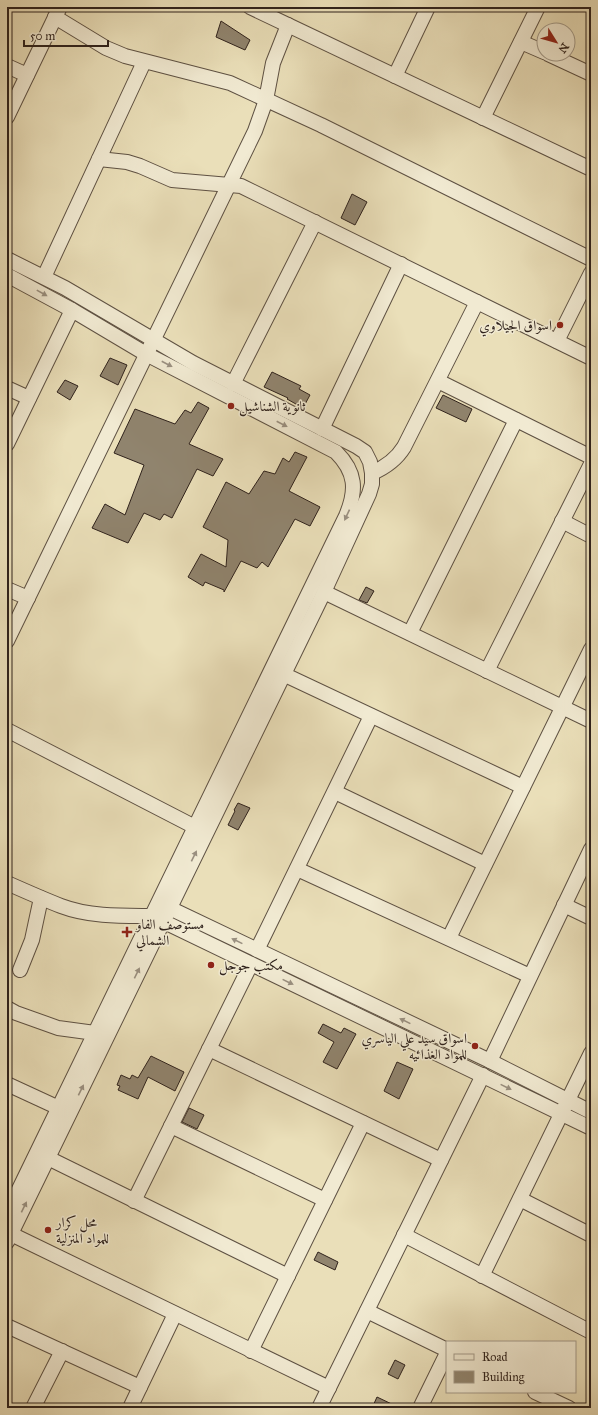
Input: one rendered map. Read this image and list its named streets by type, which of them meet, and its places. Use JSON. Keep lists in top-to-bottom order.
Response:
{
  "places": {
    "other": [
      "اسواق الجيلاوي",
      "ثانوية الشناشيل",
      "مكتب جوجل",
      "اسواق سيد علي الياسري للمواد الغذائيه",
      "محل كرار للمواد المنزلية"
    ],
    "health": ["مستوصف الفاو الشمالي"]
  },
  "legend": ["Road", "Building"],
  "scale_bar": "50 m",
  "north": "bottom right"
}
